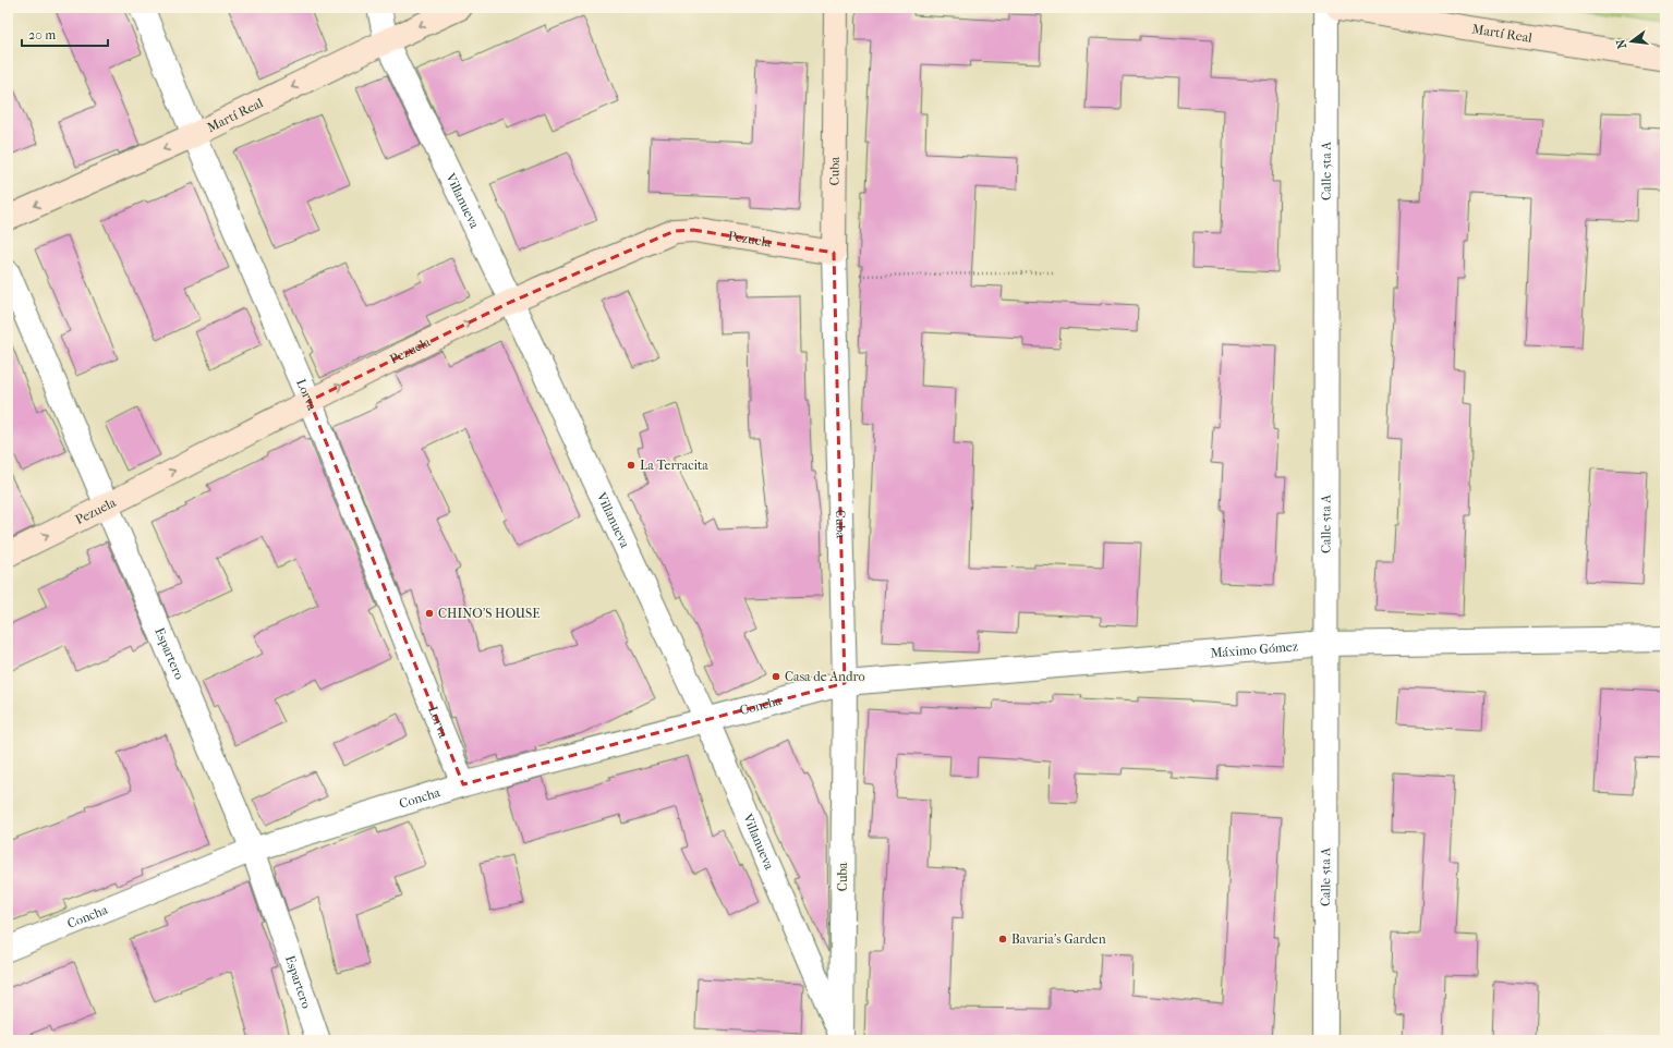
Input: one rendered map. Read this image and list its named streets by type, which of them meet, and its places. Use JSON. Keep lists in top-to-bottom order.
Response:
{
  "streets": {
    "main road": ["Martí Real", "Cuba", "Pezuela"],
    "street": [
      "Calle 5ta A",
      "Villanueva",
      "Lorva",
      "Máximo Gómez",
      "Espartero",
      "Concha"
    ]
  },
  "crossings": [
    ["Martí Real", "Villanueva"],
    ["Martí Real", "Lorva"],
    ["Cuba", "Villanueva"],
    ["Cuba", "Pezuela"],
    ["Cuba", "Máximo Gómez"],
    ["Cuba", "Concha"],
    ["Calle 5ta A", "Máximo Gómez"],
    ["Villanueva", "Pezuela"],
    ["Villanueva", "Concha"],
    ["Pezuela", "Lorva"],
    ["Pezuela", "Espartero"],
    ["Lorva", "Concha"],
    ["Máximo Gómez", "Concha"],
    ["Espartero", "Concha"]
  ],
  "one_way": ["Martí Real", "Pezuela"],
  "places": [
    "La Terracita",
    "CHINO'S HOUSE",
    "Casa de Andro",
    "Bavaria's Garden"
  ],
  "scale_bar": "20 m",
  "north": "left"
}
